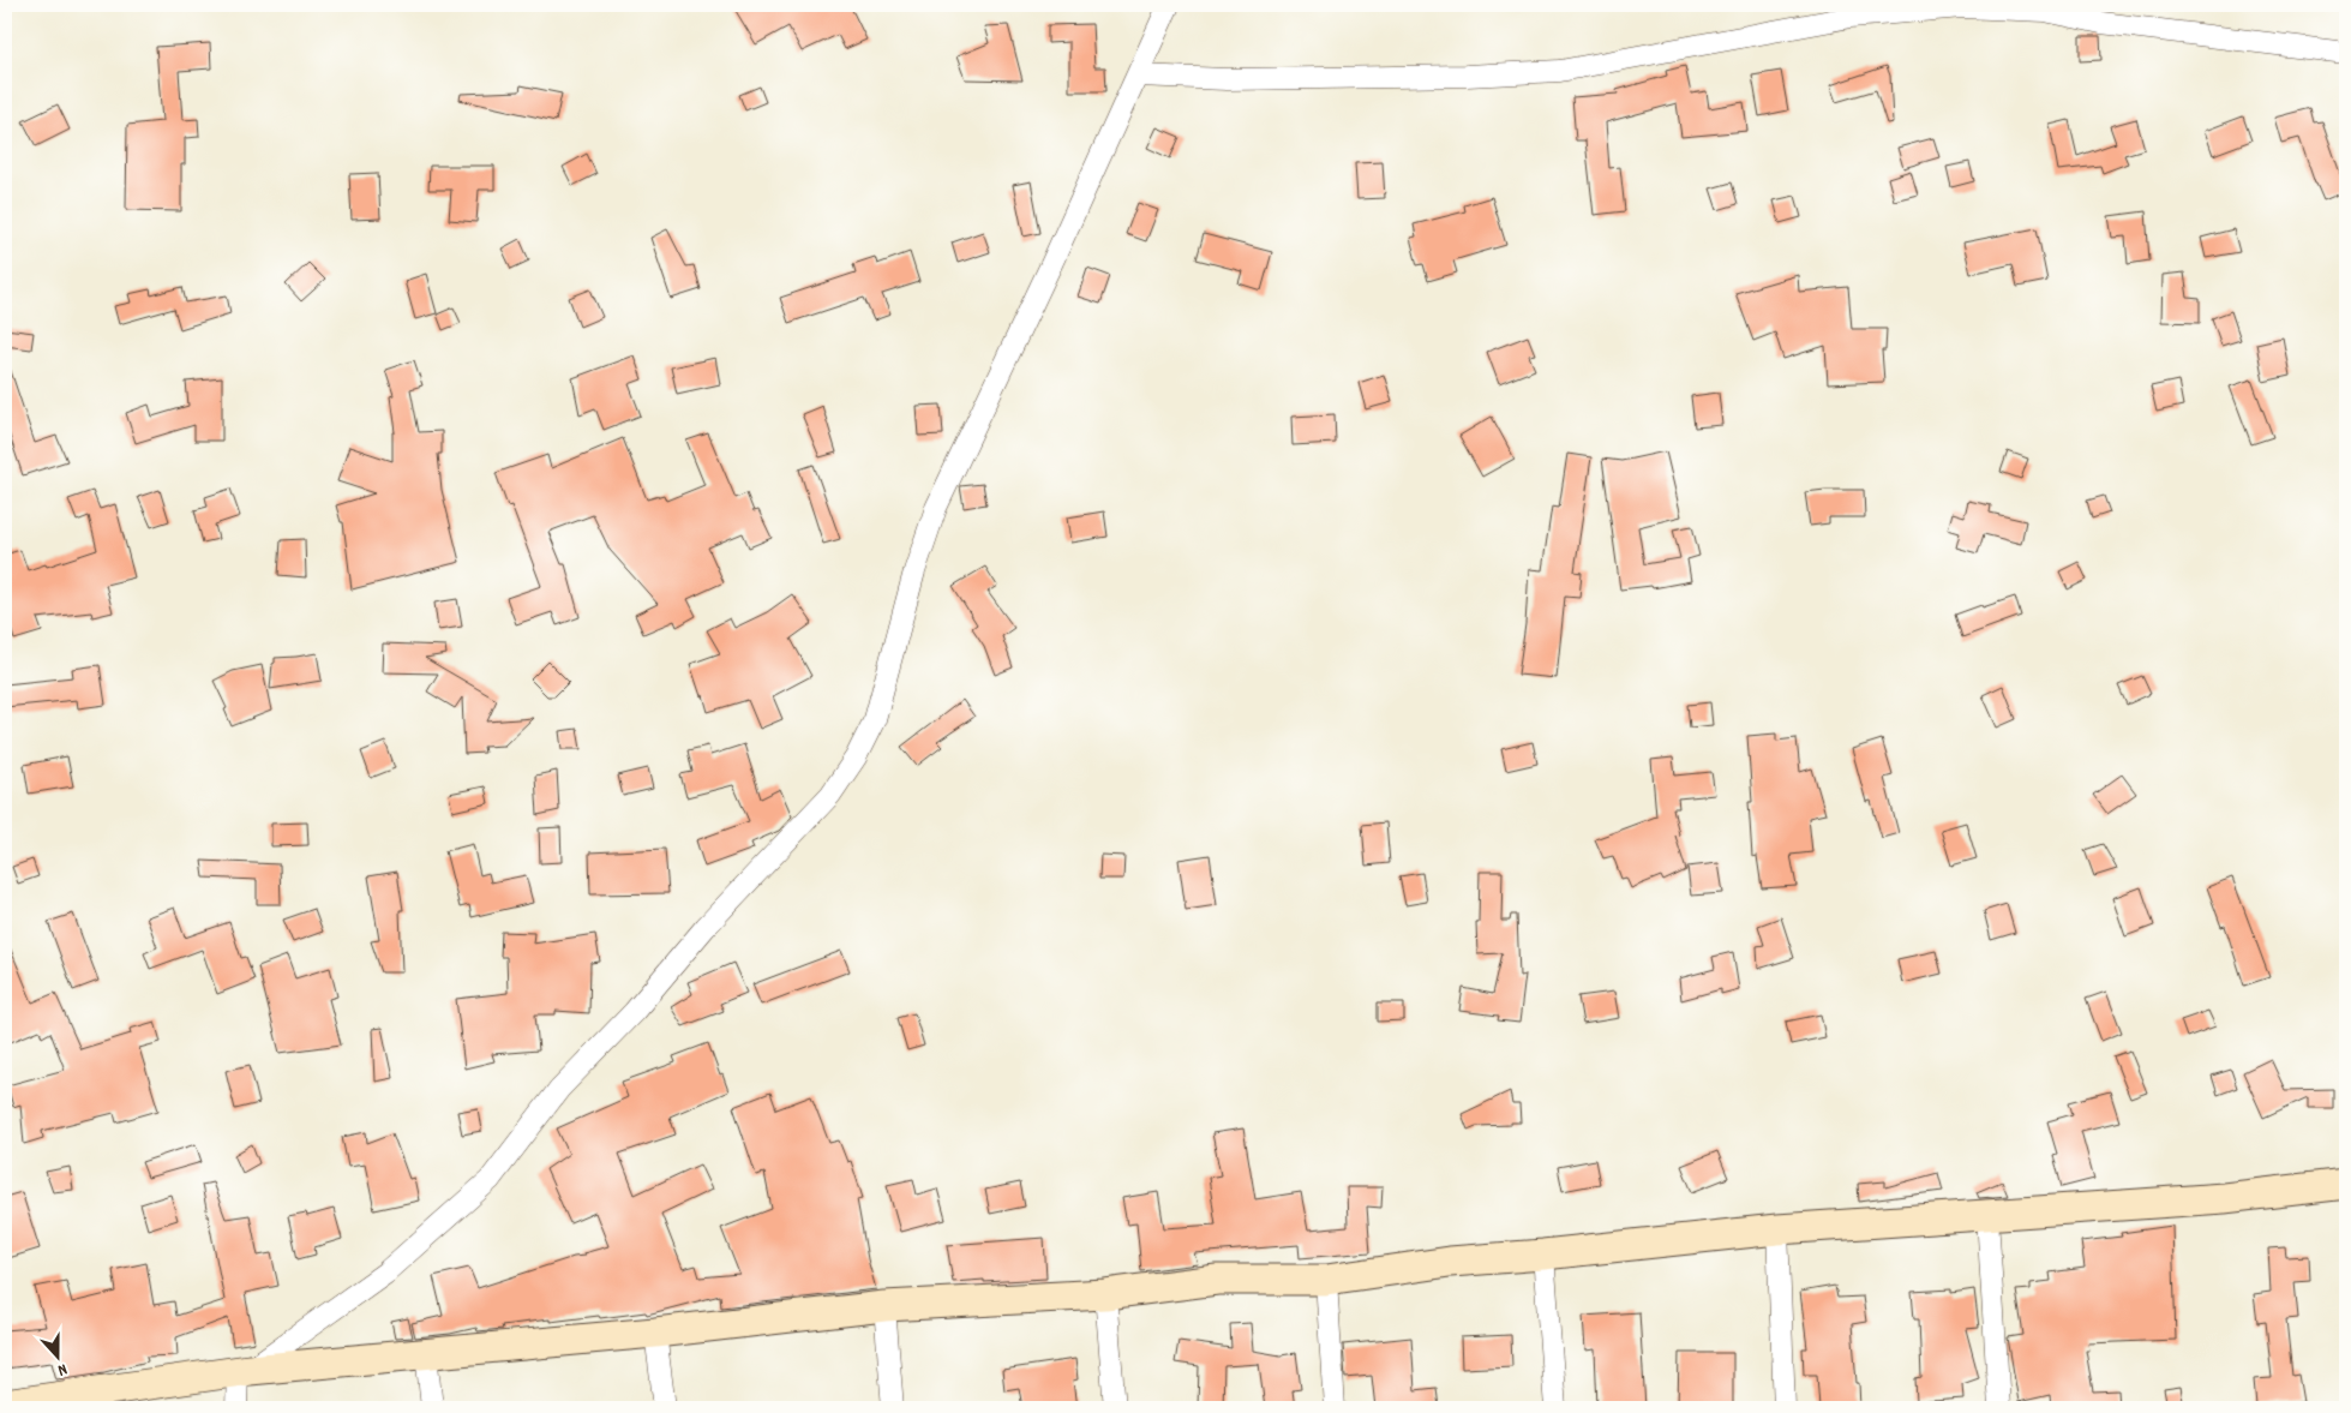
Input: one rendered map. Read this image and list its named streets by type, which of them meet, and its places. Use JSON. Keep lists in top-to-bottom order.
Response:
{
  "north": "bottom"
}
